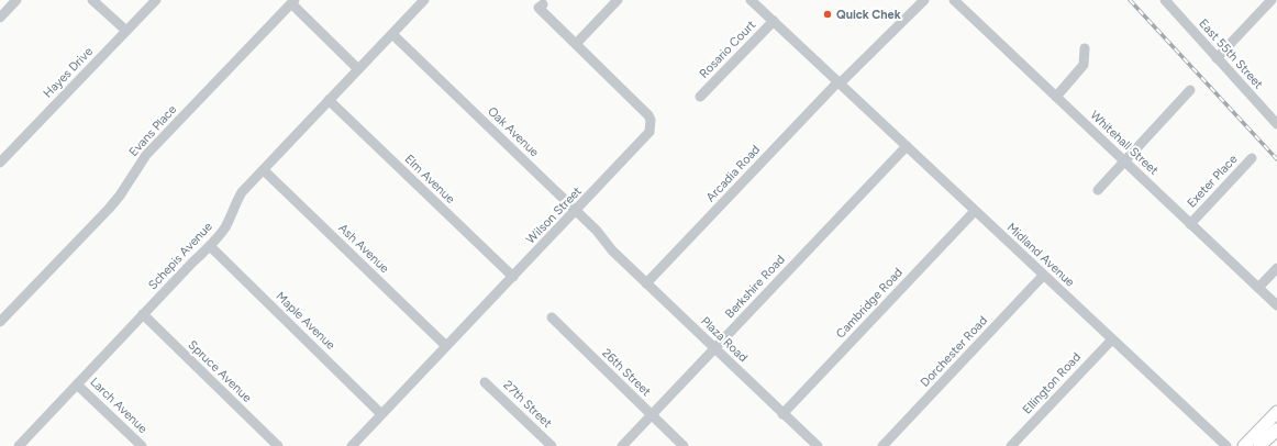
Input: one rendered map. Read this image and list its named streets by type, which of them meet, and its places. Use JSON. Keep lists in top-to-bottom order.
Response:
{
  "streets": {
    "street": [
      "Rosario Court",
      "East 55th Street",
      "Hayes Drive",
      "Evans Place",
      "Oak Avenue",
      "Whitehall Street",
      "Arcadia Road",
      "Elm Avenue",
      "Exeter Place",
      "Wilson Street",
      "Ash Avenue",
      "Midland Avenue",
      "Schepis Avenue",
      "Berkshire Road",
      "Cambridge Road",
      "Maple Avenue",
      "Plaza Road",
      "Dorchester Road",
      "Spruce Avenue",
      "26th Street",
      "Ellington Road",
      "27th Street",
      "Larch Avenue"
    ]
  },
  "crossings": [
    ["Rosario Court", "Midland Avenue"],
    ["Oak Avenue", "Wilson Street"],
    ["Oak Avenue", "Schepis Avenue"],
    ["Oak Avenue", "Plaza Road"],
    ["Whitehall Street", "Exeter Place"],
    ["Arcadia Road", "Midland Avenue"],
    ["Arcadia Road", "Plaza Road"],
    ["Elm Avenue", "Wilson Street"],
    ["Elm Avenue", "Schepis Avenue"],
    ["Wilson Street", "Ash Avenue"],
    ["Wilson Street", "Maple Avenue"],
    ["Ash Avenue", "Schepis Avenue"],
    ["Midland Avenue", "Berkshire Road"],
    ["Midland Avenue", "Cambridge Road"],
    ["Midland Avenue", "Dorchester Road"],
    ["Midland Avenue", "Ellington Road"],
    ["Schepis Avenue", "Maple Avenue"],
    ["Schepis Avenue", "Spruce Avenue"],
    ["Schepis Avenue", "Larch Avenue"],
    ["Berkshire Road", "Plaza Road"],
    ["Berkshire Road", "26th Street"],
    ["Cambridge Road", "Plaza Road"]
  ],
  "places": ["Quick Chek"]
}
